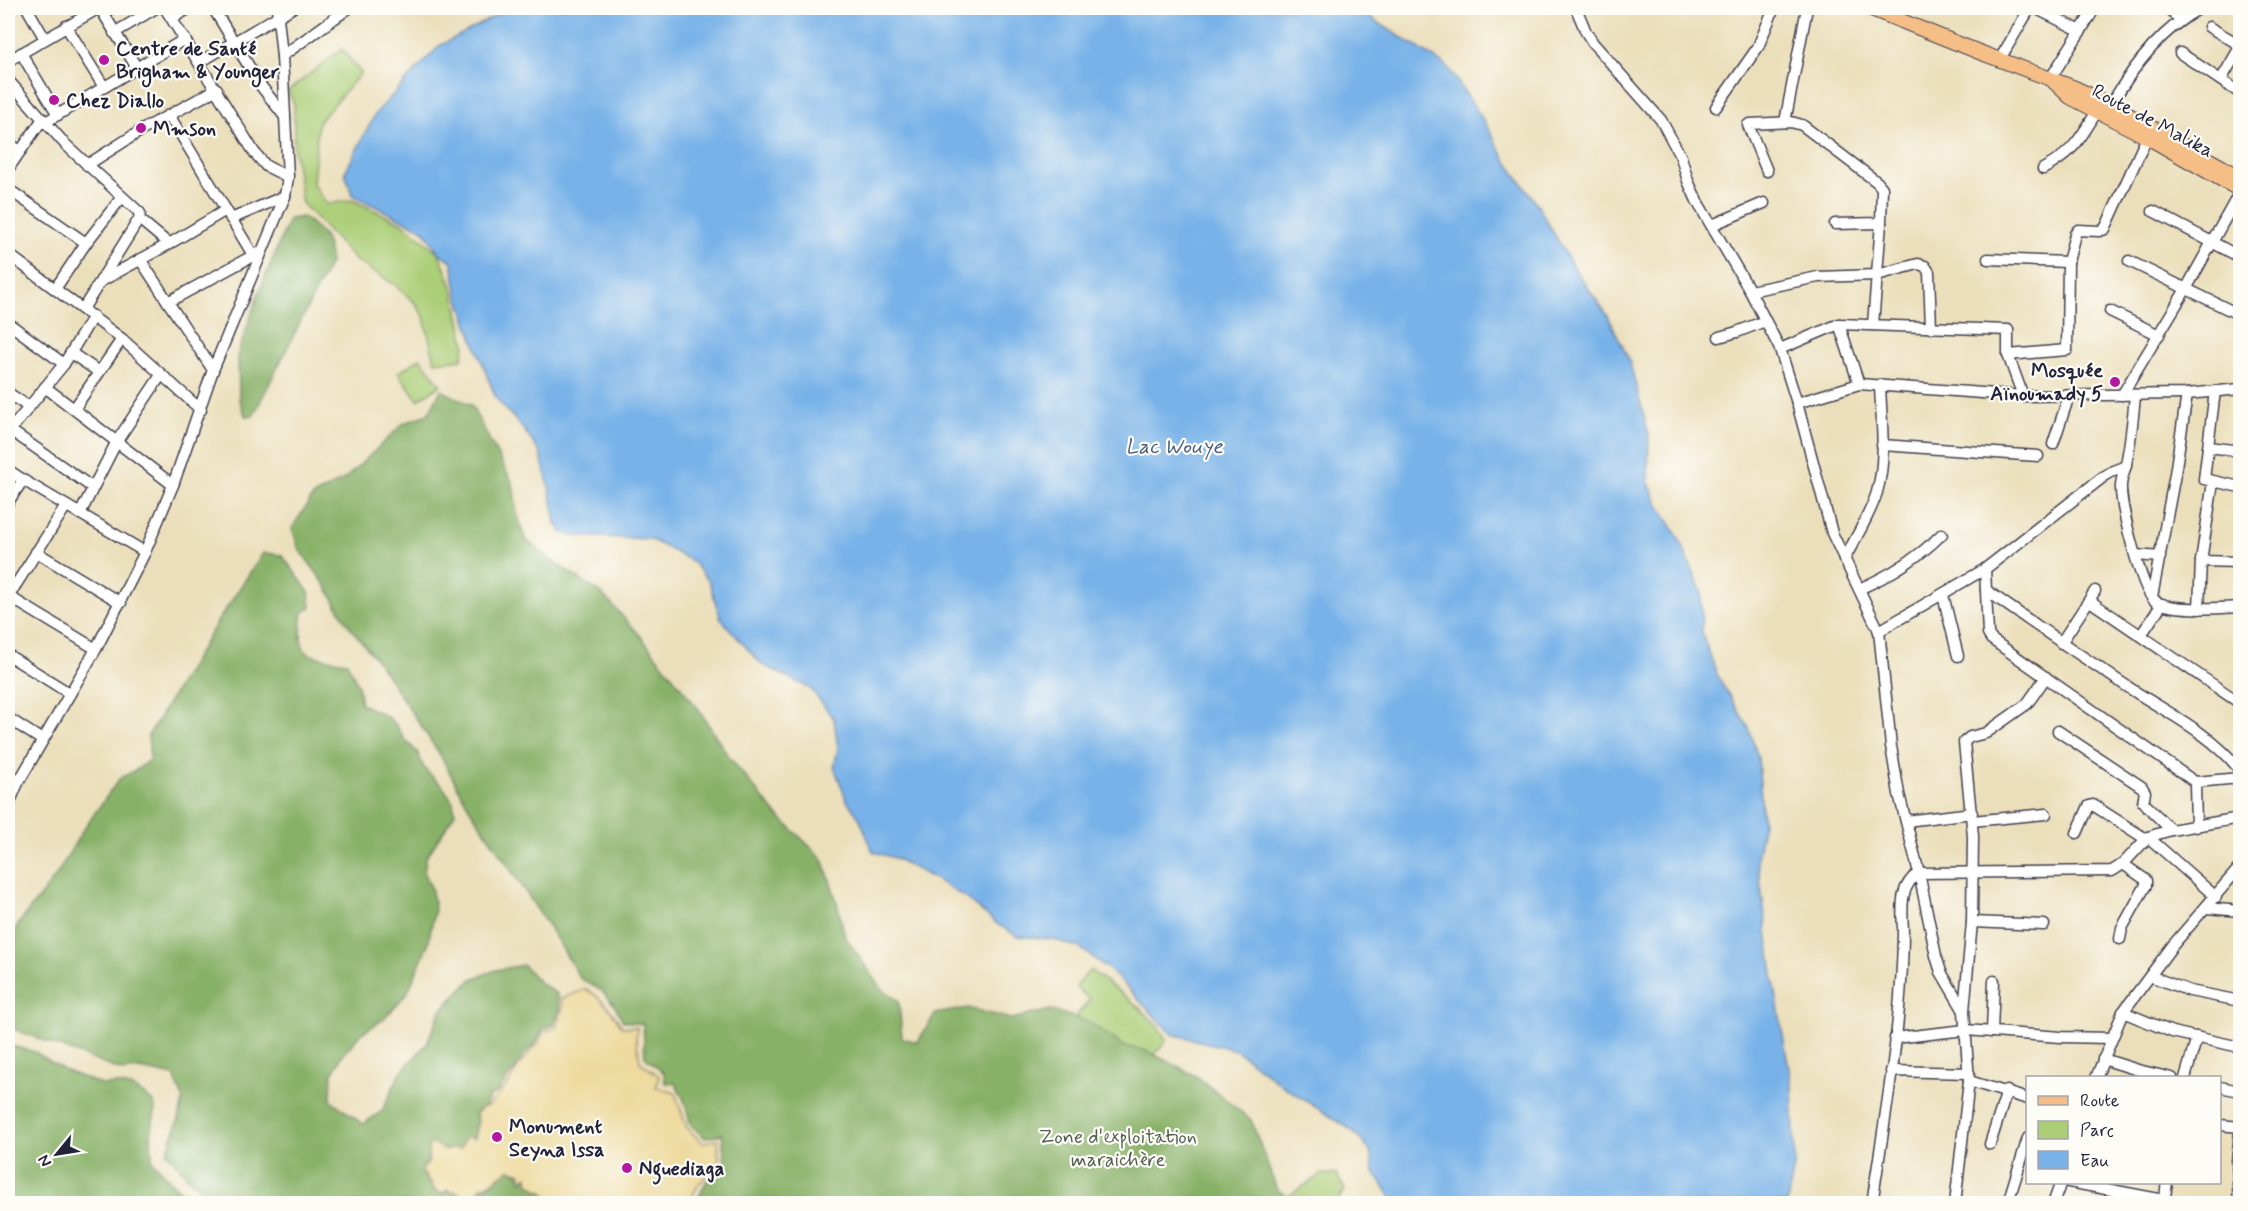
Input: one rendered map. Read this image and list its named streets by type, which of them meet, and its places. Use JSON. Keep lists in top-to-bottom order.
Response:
{
  "streets": {
    "main road": ["Route de Malika"]
  },
  "water": ["Lac Wouye"],
  "parks": ["Zone d'exploitation maraichère"],
  "places": [
    "Centre de Santé Brigham & Younger",
    "Chez Diallo",
    "Mmson",
    "Mosquée Aïnoumady 5",
    "Monument Seyna Issa",
    "Nguediaga"
  ],
  "legend": ["Route", "Parc", "Eau"],
  "north": "bottom left"
}
